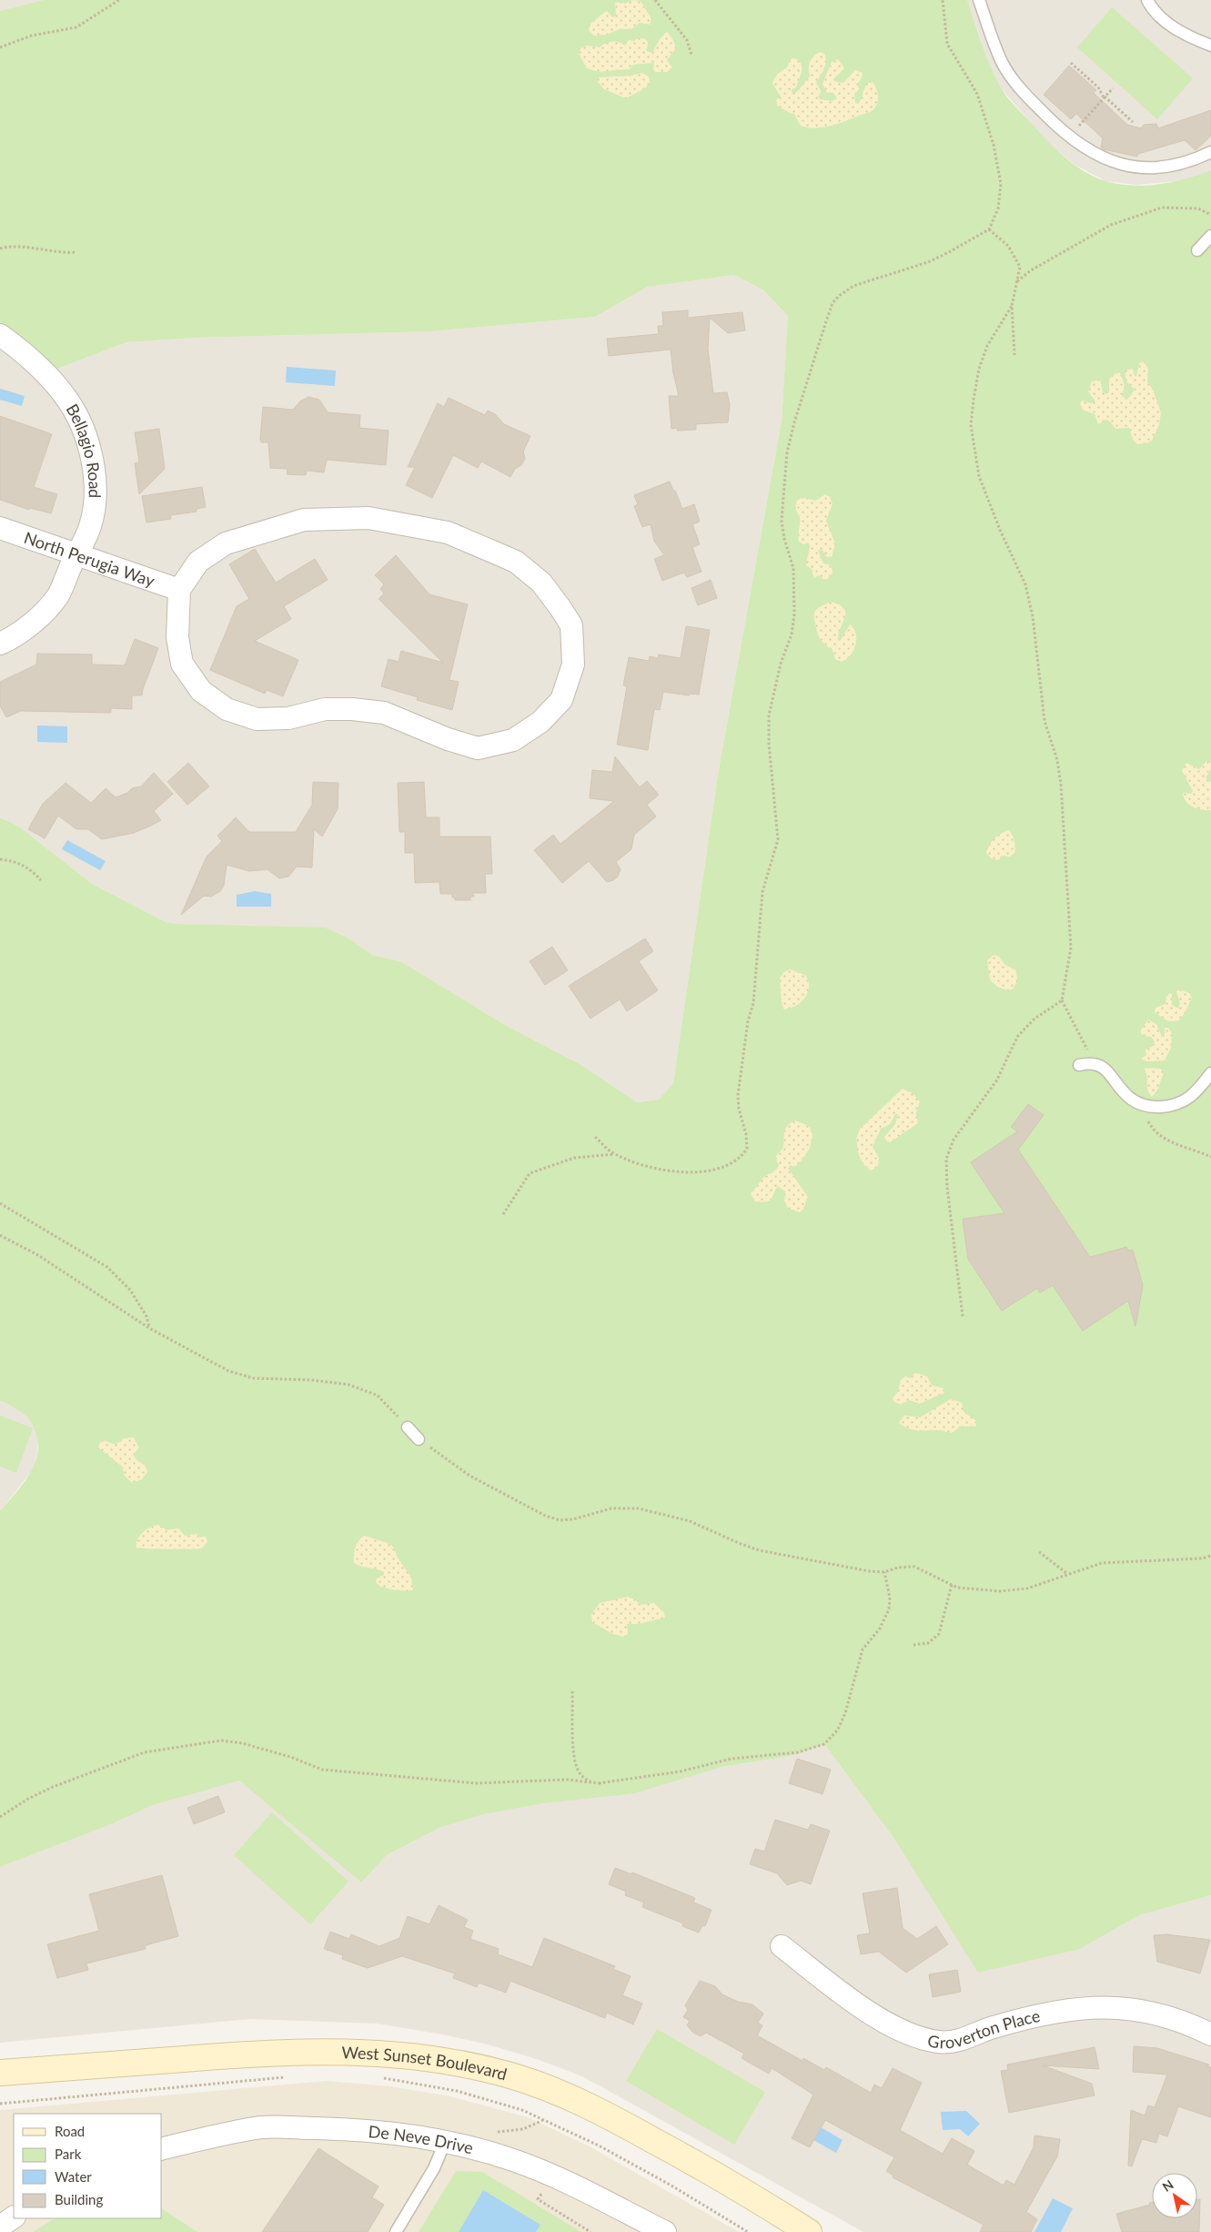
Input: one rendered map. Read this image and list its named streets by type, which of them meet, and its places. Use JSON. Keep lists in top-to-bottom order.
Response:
{
  "streets": {
    "main road": ["West Sunset Boulevard"],
    "street": [
      "Bellagio Road",
      "North Perugia Way",
      "Groverton Place",
      "De Neve Drive"
    ]
  },
  "crossings": [
    ["Bellagio Road", "North Perugia Way"]
  ],
  "legend": [
    "Road",
    "Park",
    "Water",
    "Building"
  ],
  "north": "top left"
}
